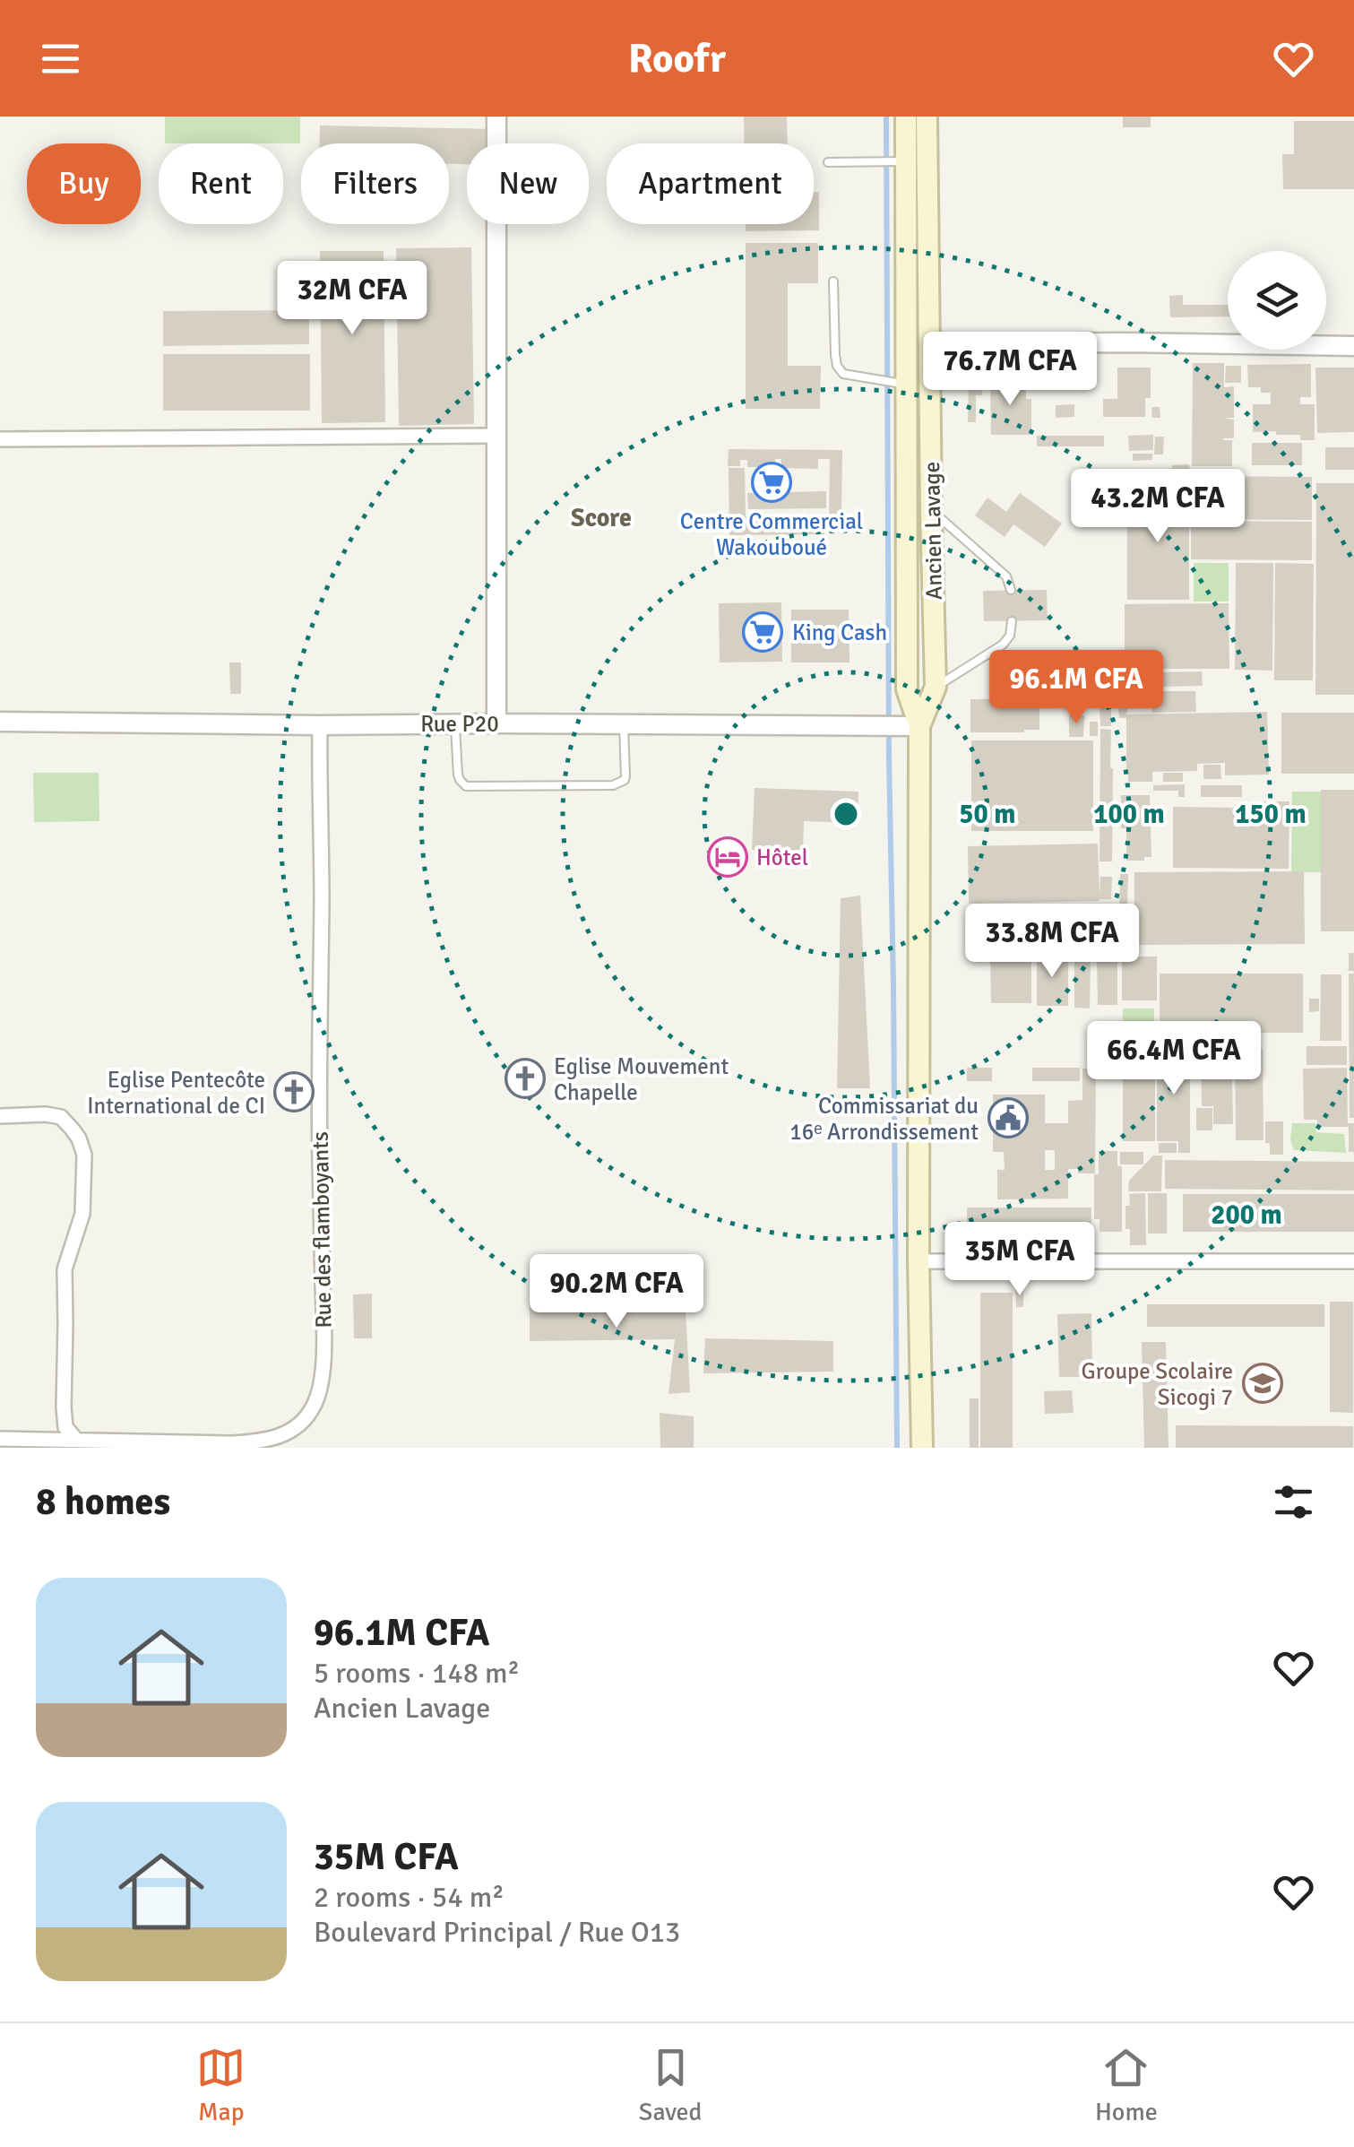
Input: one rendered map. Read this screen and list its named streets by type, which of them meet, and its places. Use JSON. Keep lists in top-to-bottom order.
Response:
{
  "streets": {
    "main road": ["Ancien Lavage"],
    "street": ["Rue P20", "Rue des flamboyants"]
  },
  "crossings": [
    ["Ancien Lavage", "Rue P20"],
    ["Rue P20", "Rue des flamboyants"]
  ],
  "districts": ["Score"],
  "places": {
    "supermarket": ["Centre Commercial Wakouboué", "King Cash"],
    "hotel": ["Hôtel"],
    "church": ["Eglise Mouvement Chapelle", "Eglise Pentecôte International de CI"],
    "public building": ["Commissariat du 16ᵉ Arrondissement"],
    "school or university": ["Groupe Scolaire Sicogi 7"]
  },
  "page": {
    "header": "Roofr",
    "chip": [
      "Buy",
      "Rent",
      "Filters",
      "New",
      "Apartment"
    ],
    "price": [
      "32M CFA",
      "76.7M CFA",
      "43.2M CFA",
      "96.1M CFA",
      "33.8M CFA",
      "66.4M CFA",
      "35M CFA",
      "90.2M CFA"
    ],
    "heading": "8 homes",
    "list": [
      {
        "name": "96.1M CFA",
        "note": "5 rooms · 148 m² · Ancien Lavage"
      },
      {
        "name": "35M CFA",
        "note": "2 rooms · 54 m² · Boulevard Principal / Rue O13"
      }
    ],
    "tabs": ["Map", "Saved", "Home"]
  },
  "rings": [
    "50 m",
    "100 m",
    "150 m",
    "200 m"
  ]
}
